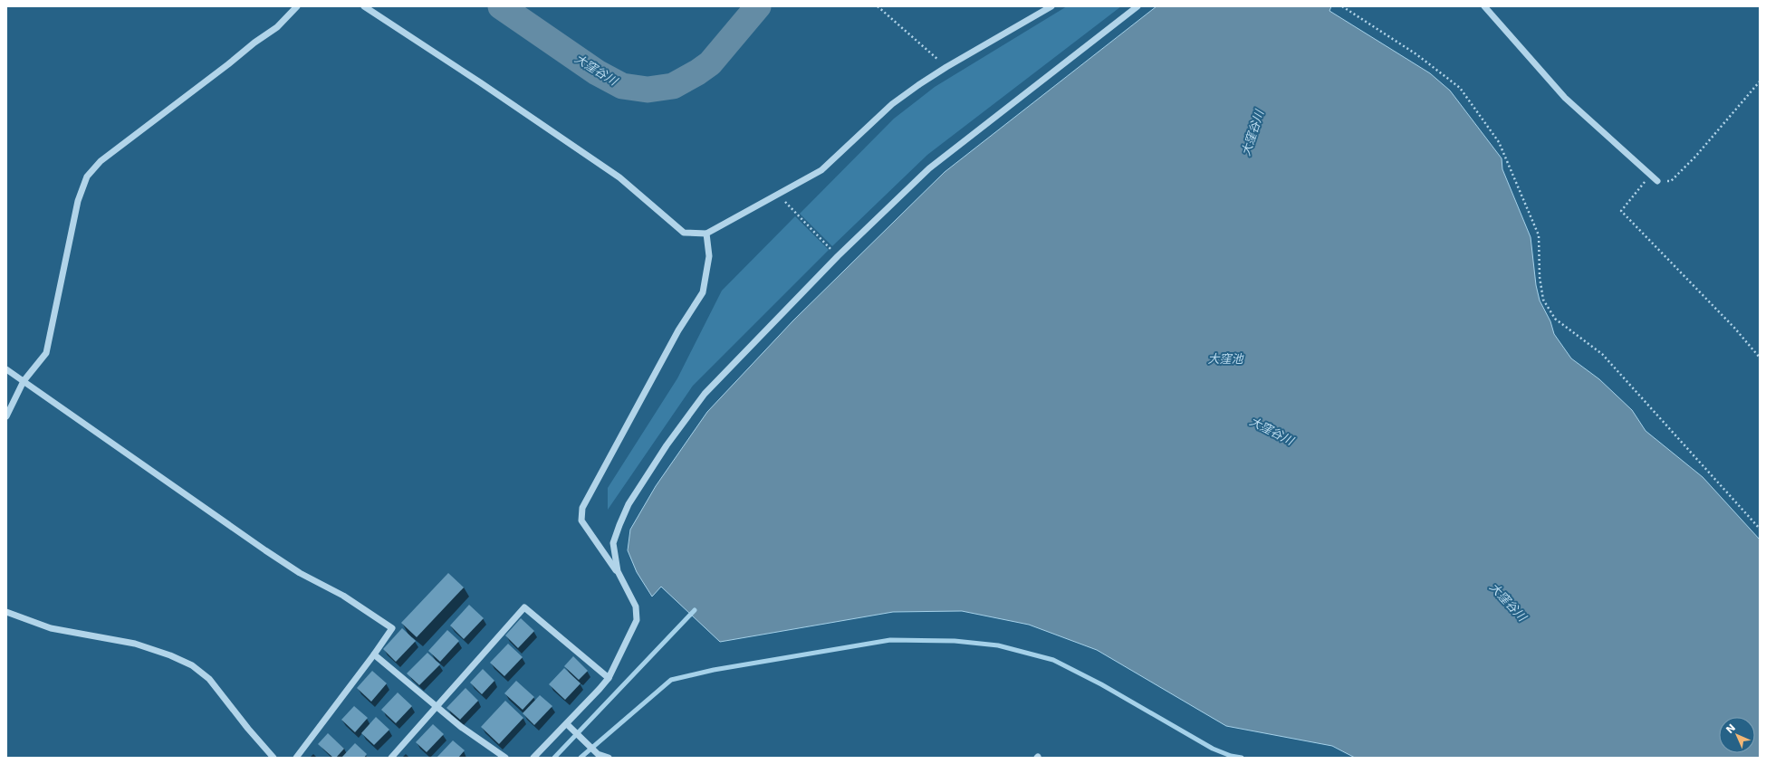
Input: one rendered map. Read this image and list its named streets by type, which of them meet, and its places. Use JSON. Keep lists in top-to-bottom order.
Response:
{
  "water": ["大窪谷川", "大窪池"],
  "north": "top left"
}
